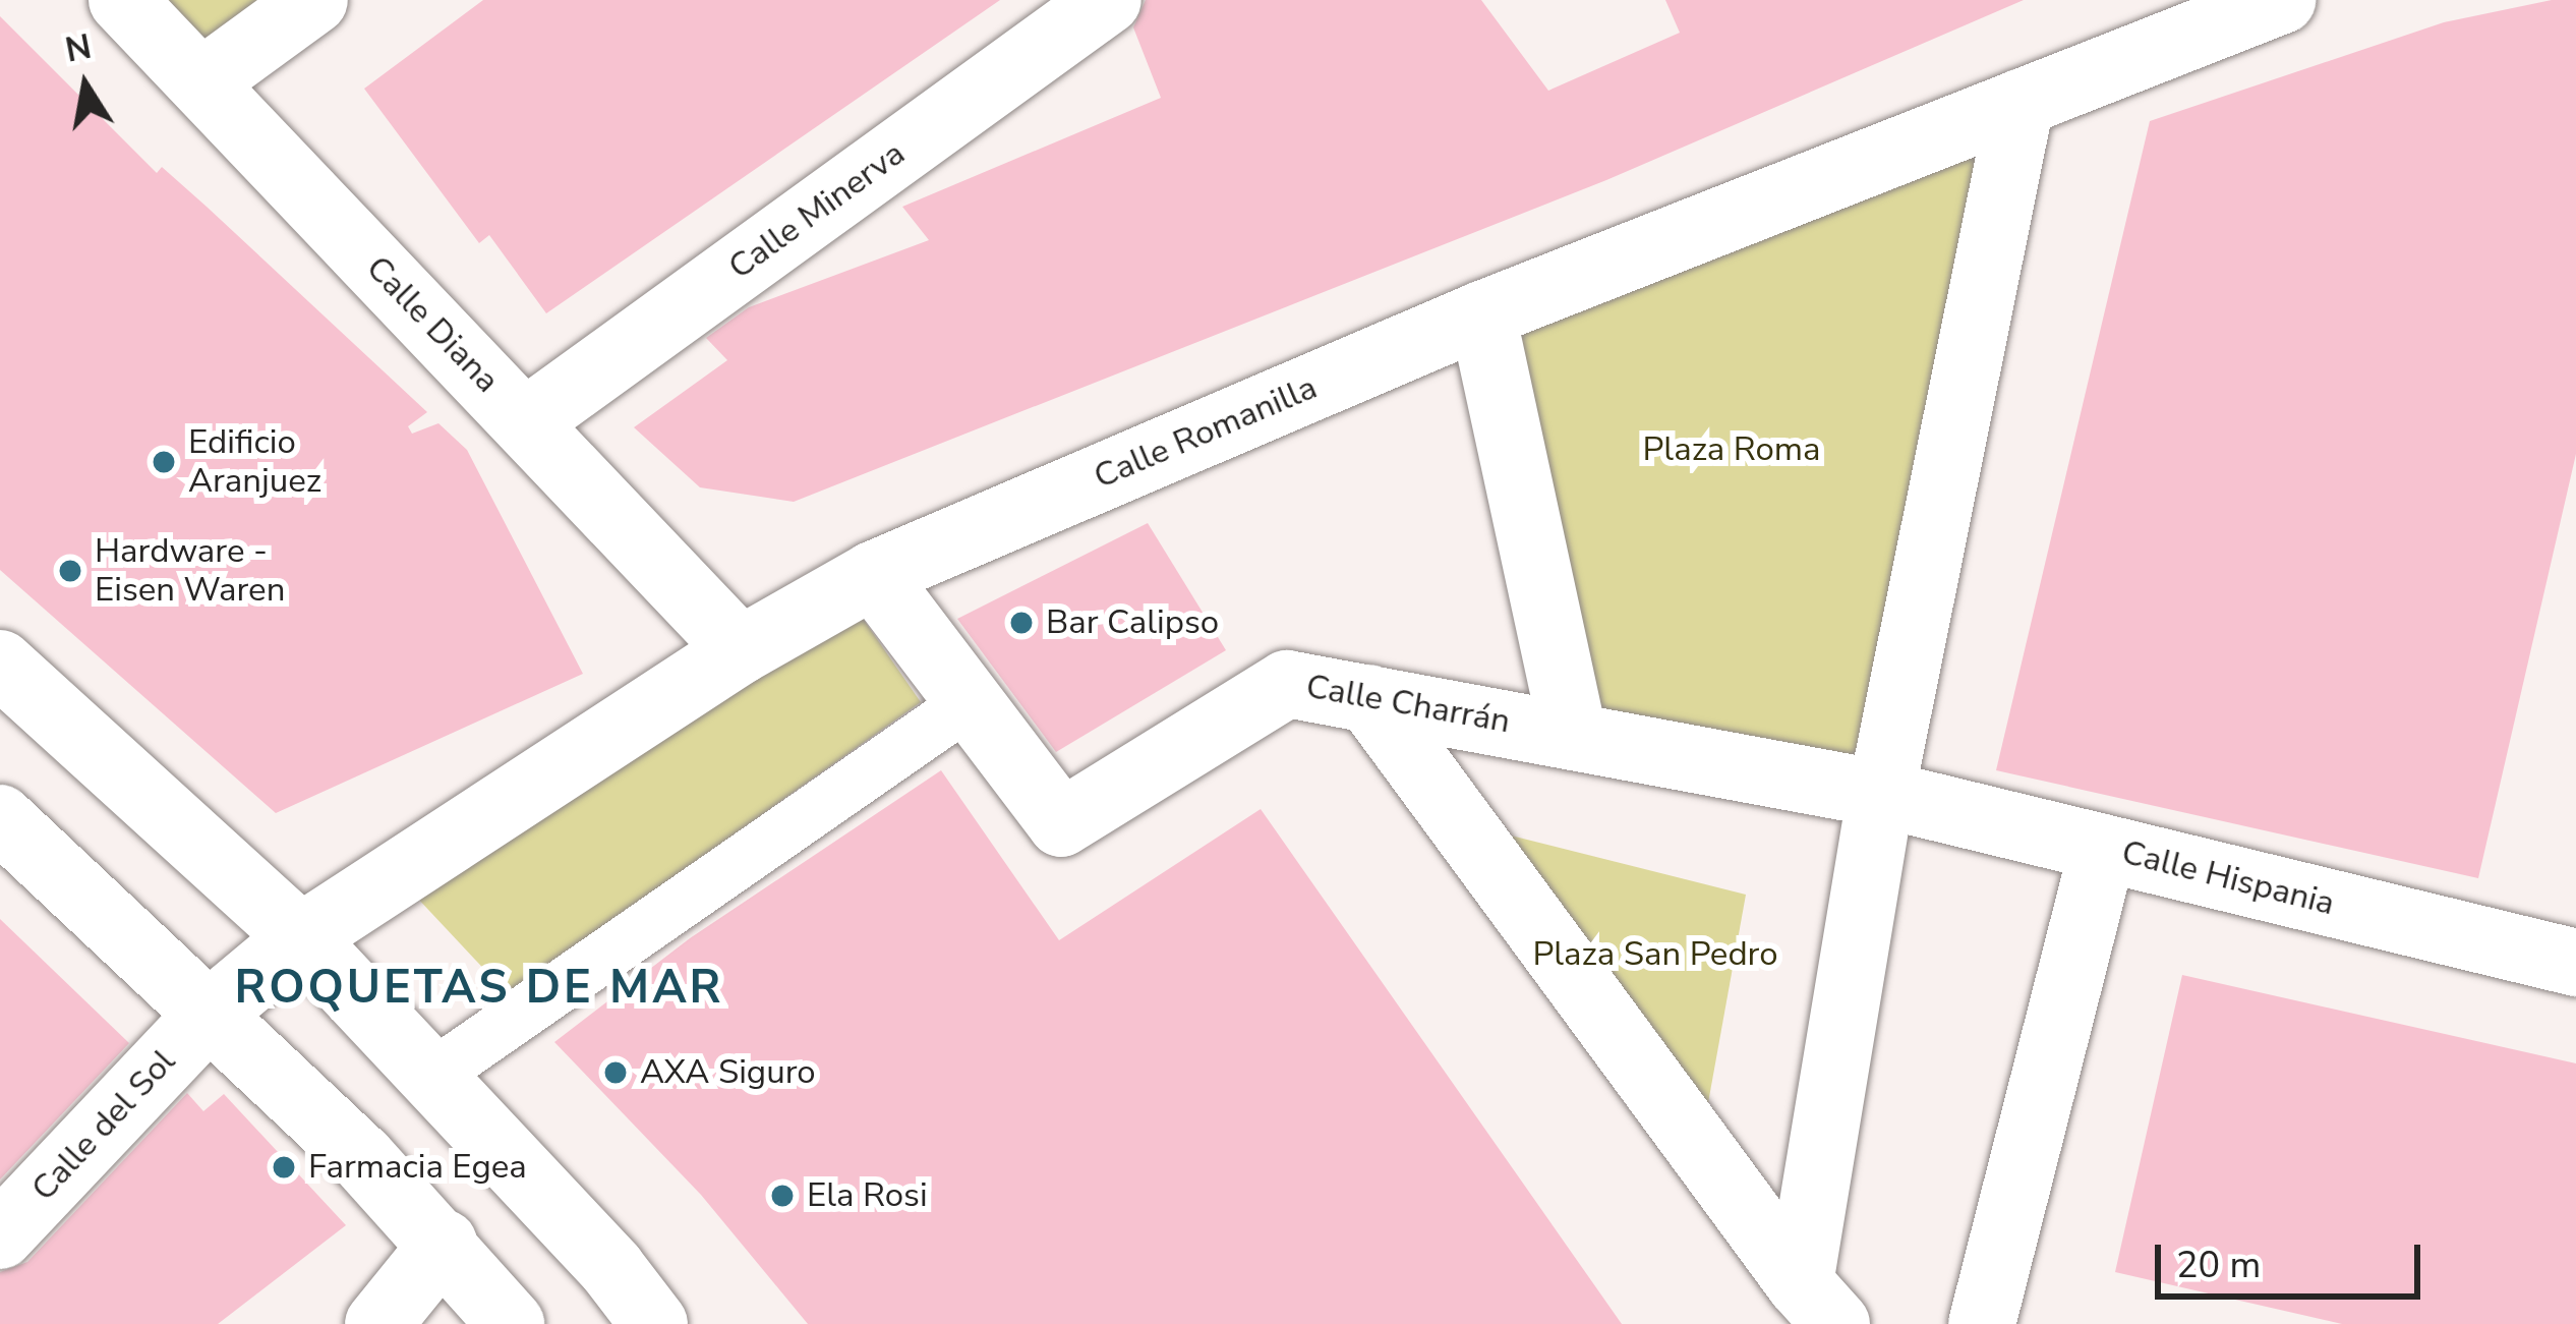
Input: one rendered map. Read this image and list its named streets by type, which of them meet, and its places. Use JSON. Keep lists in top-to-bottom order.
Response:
{
  "streets": {
    "street": [
      "Calle Minerva",
      "Calle Diana",
      "Calle Romanilla",
      "Calle Charrán",
      "Calle Hispania",
      "Calle del Sol"
    ]
  },
  "crossings": [
    ["Calle Minerva", "Calle Diana"],
    ["Calle Diana", "Calle Romanilla"],
    ["Calle Romanilla", "Calle Charrán"],
    ["Calle Romanilla", "Calle del Sol"],
    ["Calle Charrán", "Calle Hispania"]
  ],
  "districts": ["ROQUETAS DE MAR"],
  "parks": ["Plaza Roma", "Plaza San Pedro"],
  "places": [
    "Edificio Aranjuez",
    "Hardware - Eisen Waren",
    "Bar Calipso",
    "AXA Siguro",
    "Farmacia Egea",
    "Ela Rosi"
  ],
  "scale_bar": "20 m",
  "north": "top"
}
